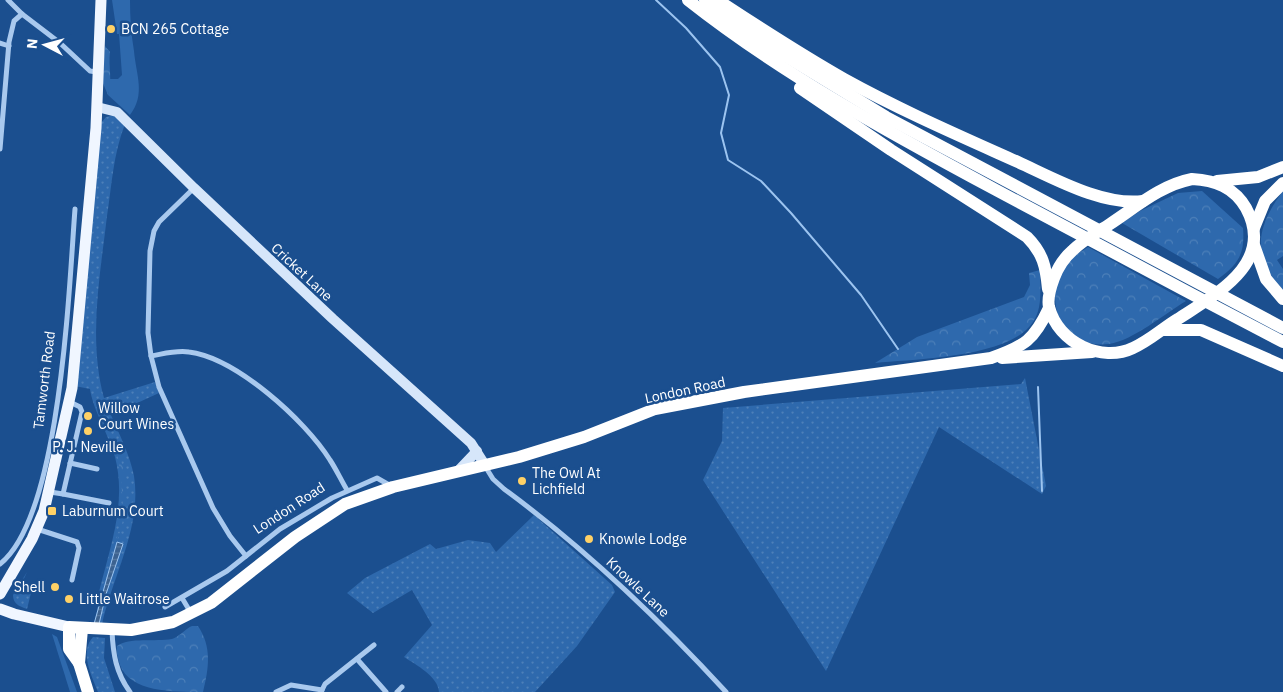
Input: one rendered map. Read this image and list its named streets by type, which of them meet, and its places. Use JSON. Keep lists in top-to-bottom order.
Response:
{
  "streets": {
    "highway": ["London Road"],
    "main road": ["Tamworth Road"],
    "street": ["Cricket Lane", "Knowle Lane"]
  },
  "crossings": [
    ["Cricket Lane", "Tamworth Road"],
    ["Cricket Lane", "London Road"],
    ["Cricket Lane", "Knowle Lane"],
    ["London Road", "Knowle Lane"]
  ],
  "places": {
    "other": [
      "BCN 265 Cottage",
      "Willow Court Wines",
      "P. J. Neville",
      "The Owl At Lichfield",
      "Knowle Lodge",
      "Shell",
      "Little Waitrose"
    ],
    "transit": ["Laburnum Court"]
  },
  "north": "left"
}
